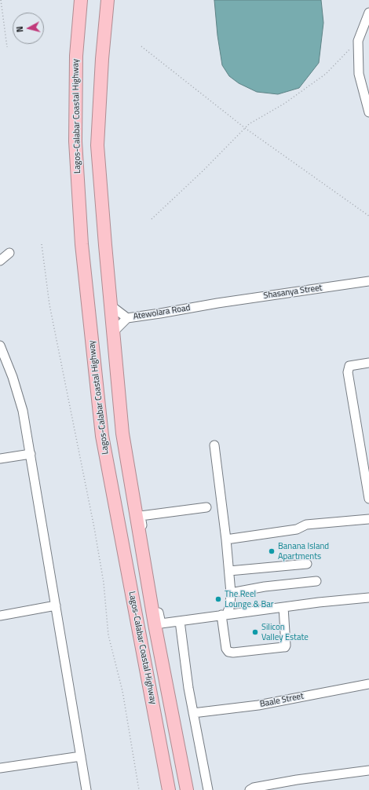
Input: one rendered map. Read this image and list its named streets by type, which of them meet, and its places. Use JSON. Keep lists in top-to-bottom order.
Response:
{
  "streets": {
    "highway": ["Lagos-Calabar Coastal Highway"],
    "street": ["Shasanya Street", "Atewolara Road", "Baale Street"]
  },
  "crossings": [
    ["Lagos-Calabar Coastal Highway", "Atewolara Road"],
    ["Shasanya Street", "Atewolara Road"]
  ],
  "places": ["Banana Island Apartments", "The Reel Lounge & Bar", "Silicon Valley Estate"],
  "north": "left"
}
